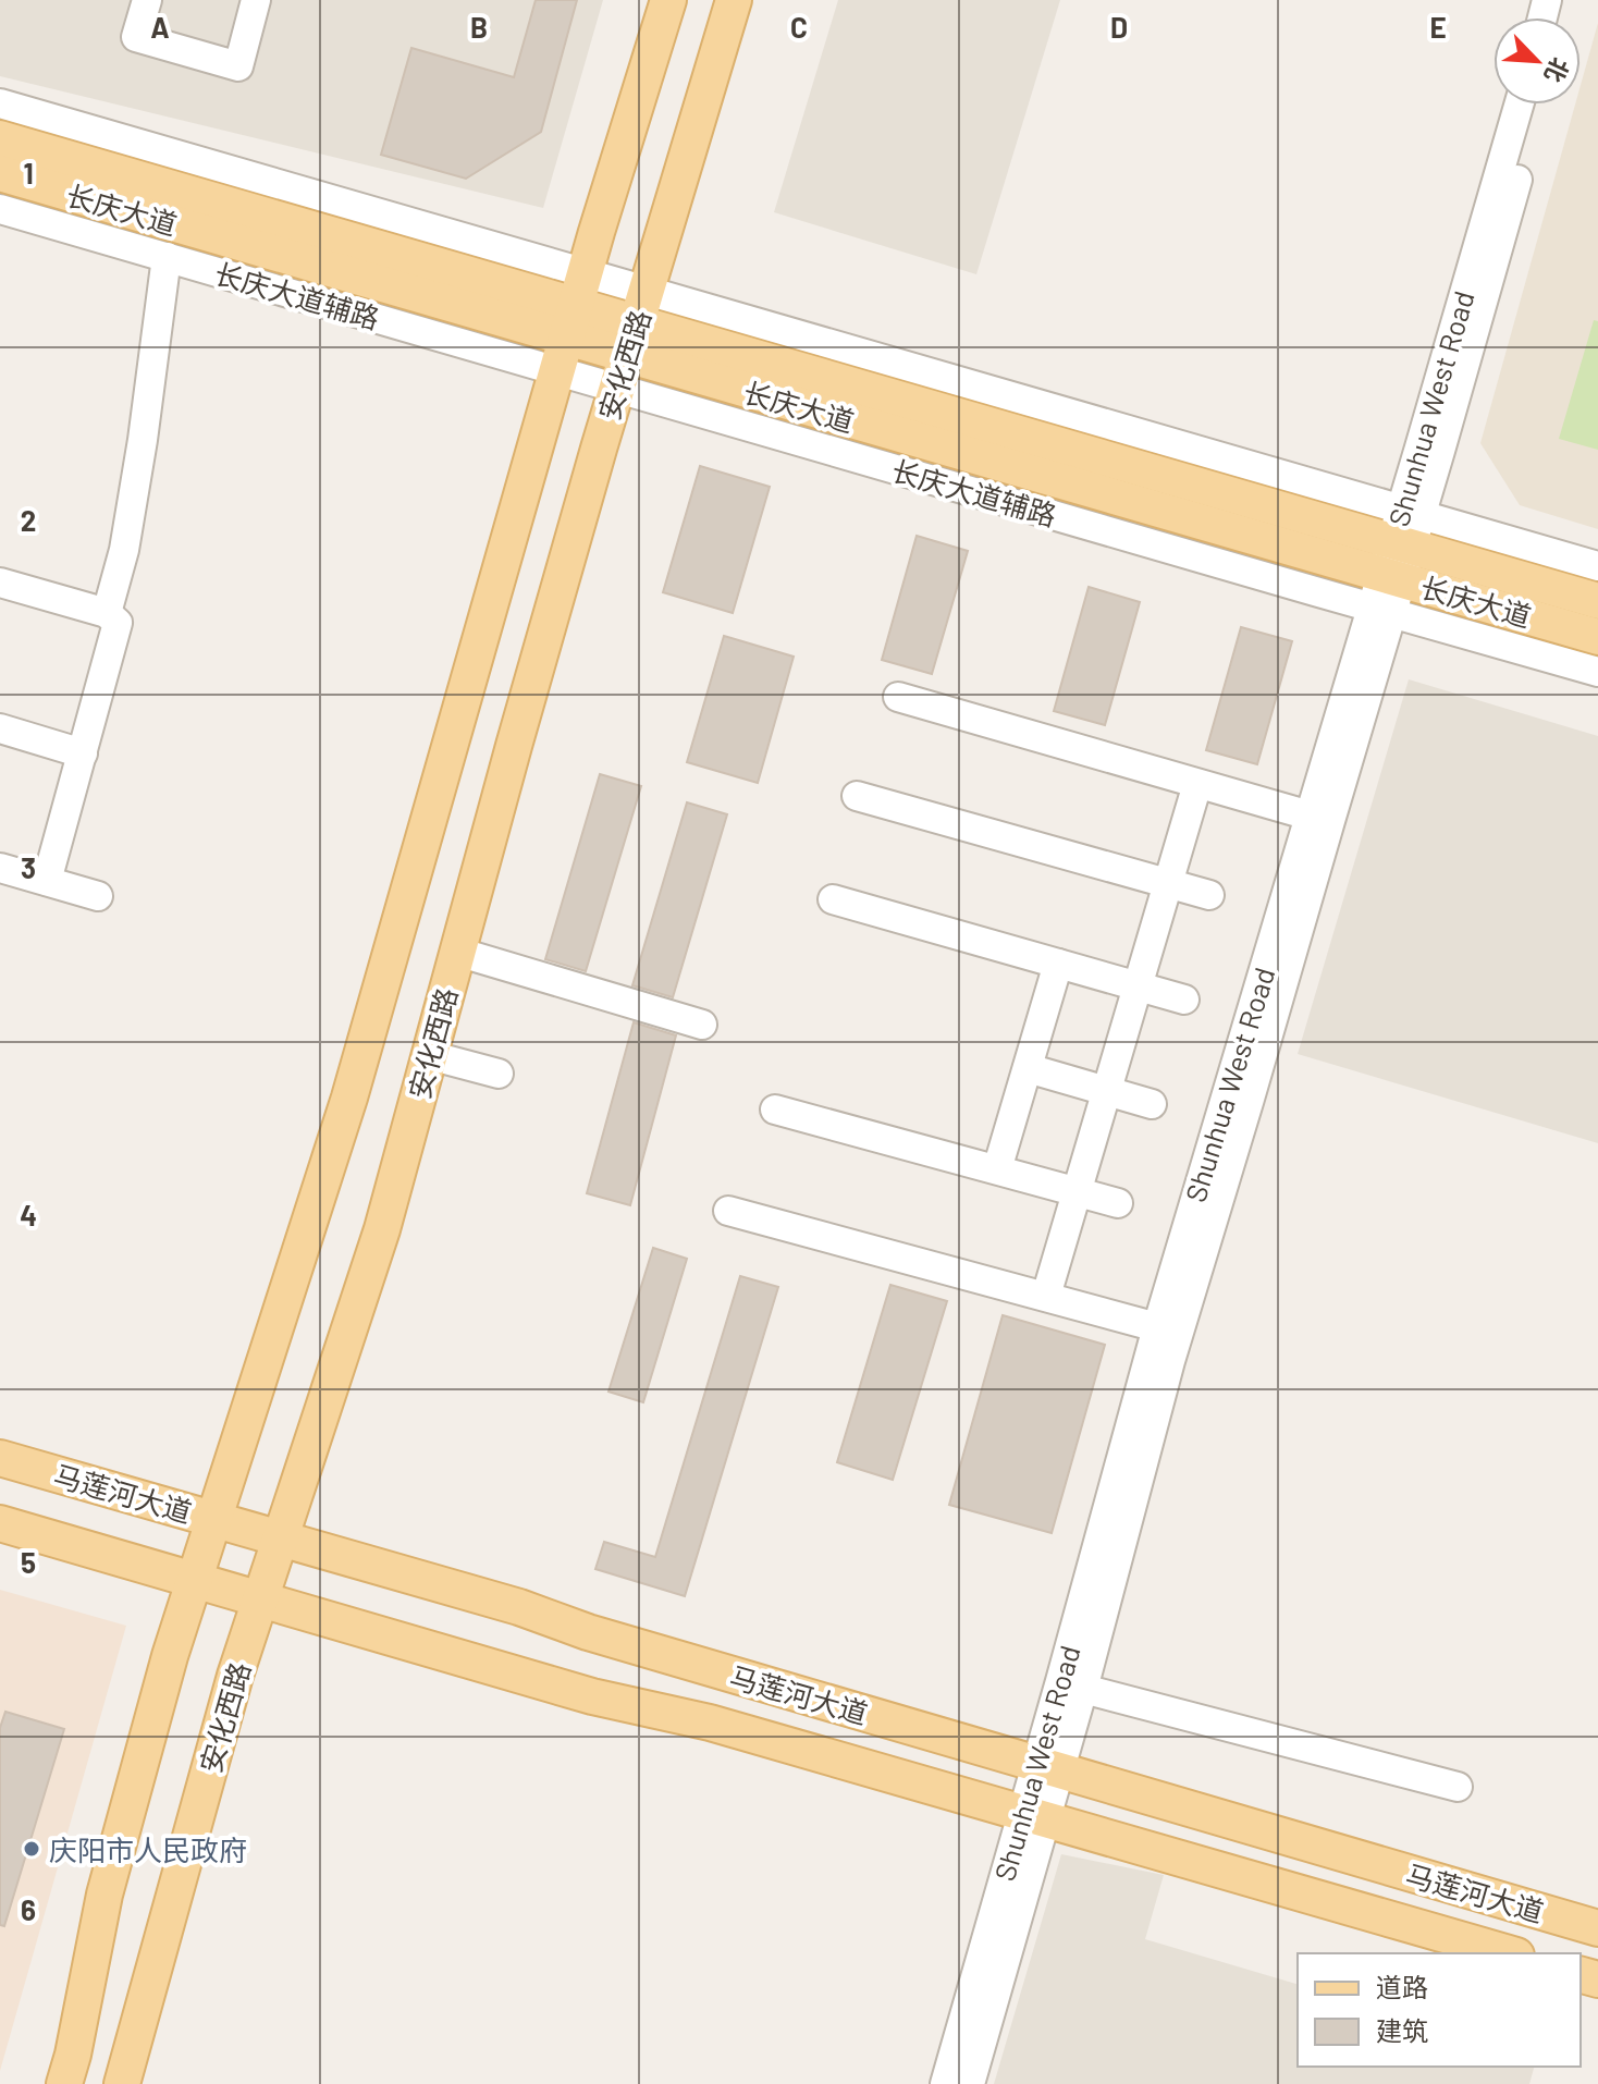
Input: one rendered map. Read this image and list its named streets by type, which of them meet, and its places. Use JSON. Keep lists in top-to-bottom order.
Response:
{
  "streets": {
    "main road": ["长庆大道", "安化西路", "马莲河大道"],
    "street": ["长庆大道辅路", "Shunhua West Road"]
  },
  "crossings": [
    ["长庆大道", "长庆大道辅路"],
    ["长庆大道", "安化西路"],
    ["长庆大道", "Shunhua West Road"],
    ["安化西路", "马莲河大道"],
    ["Shunhua West Road", "马莲河大道"]
  ],
  "places": ["庆阳市人民政府"],
  "legend": ["道路", "建筑"],
  "north": "bottom right",
  "grid": {
    "columns": [
      "A",
      "B",
      "C",
      "D",
      "E"
    ],
    "rows": [
      "1",
      "2",
      "3",
      "4",
      "5",
      "6"
    ]
  }
}
